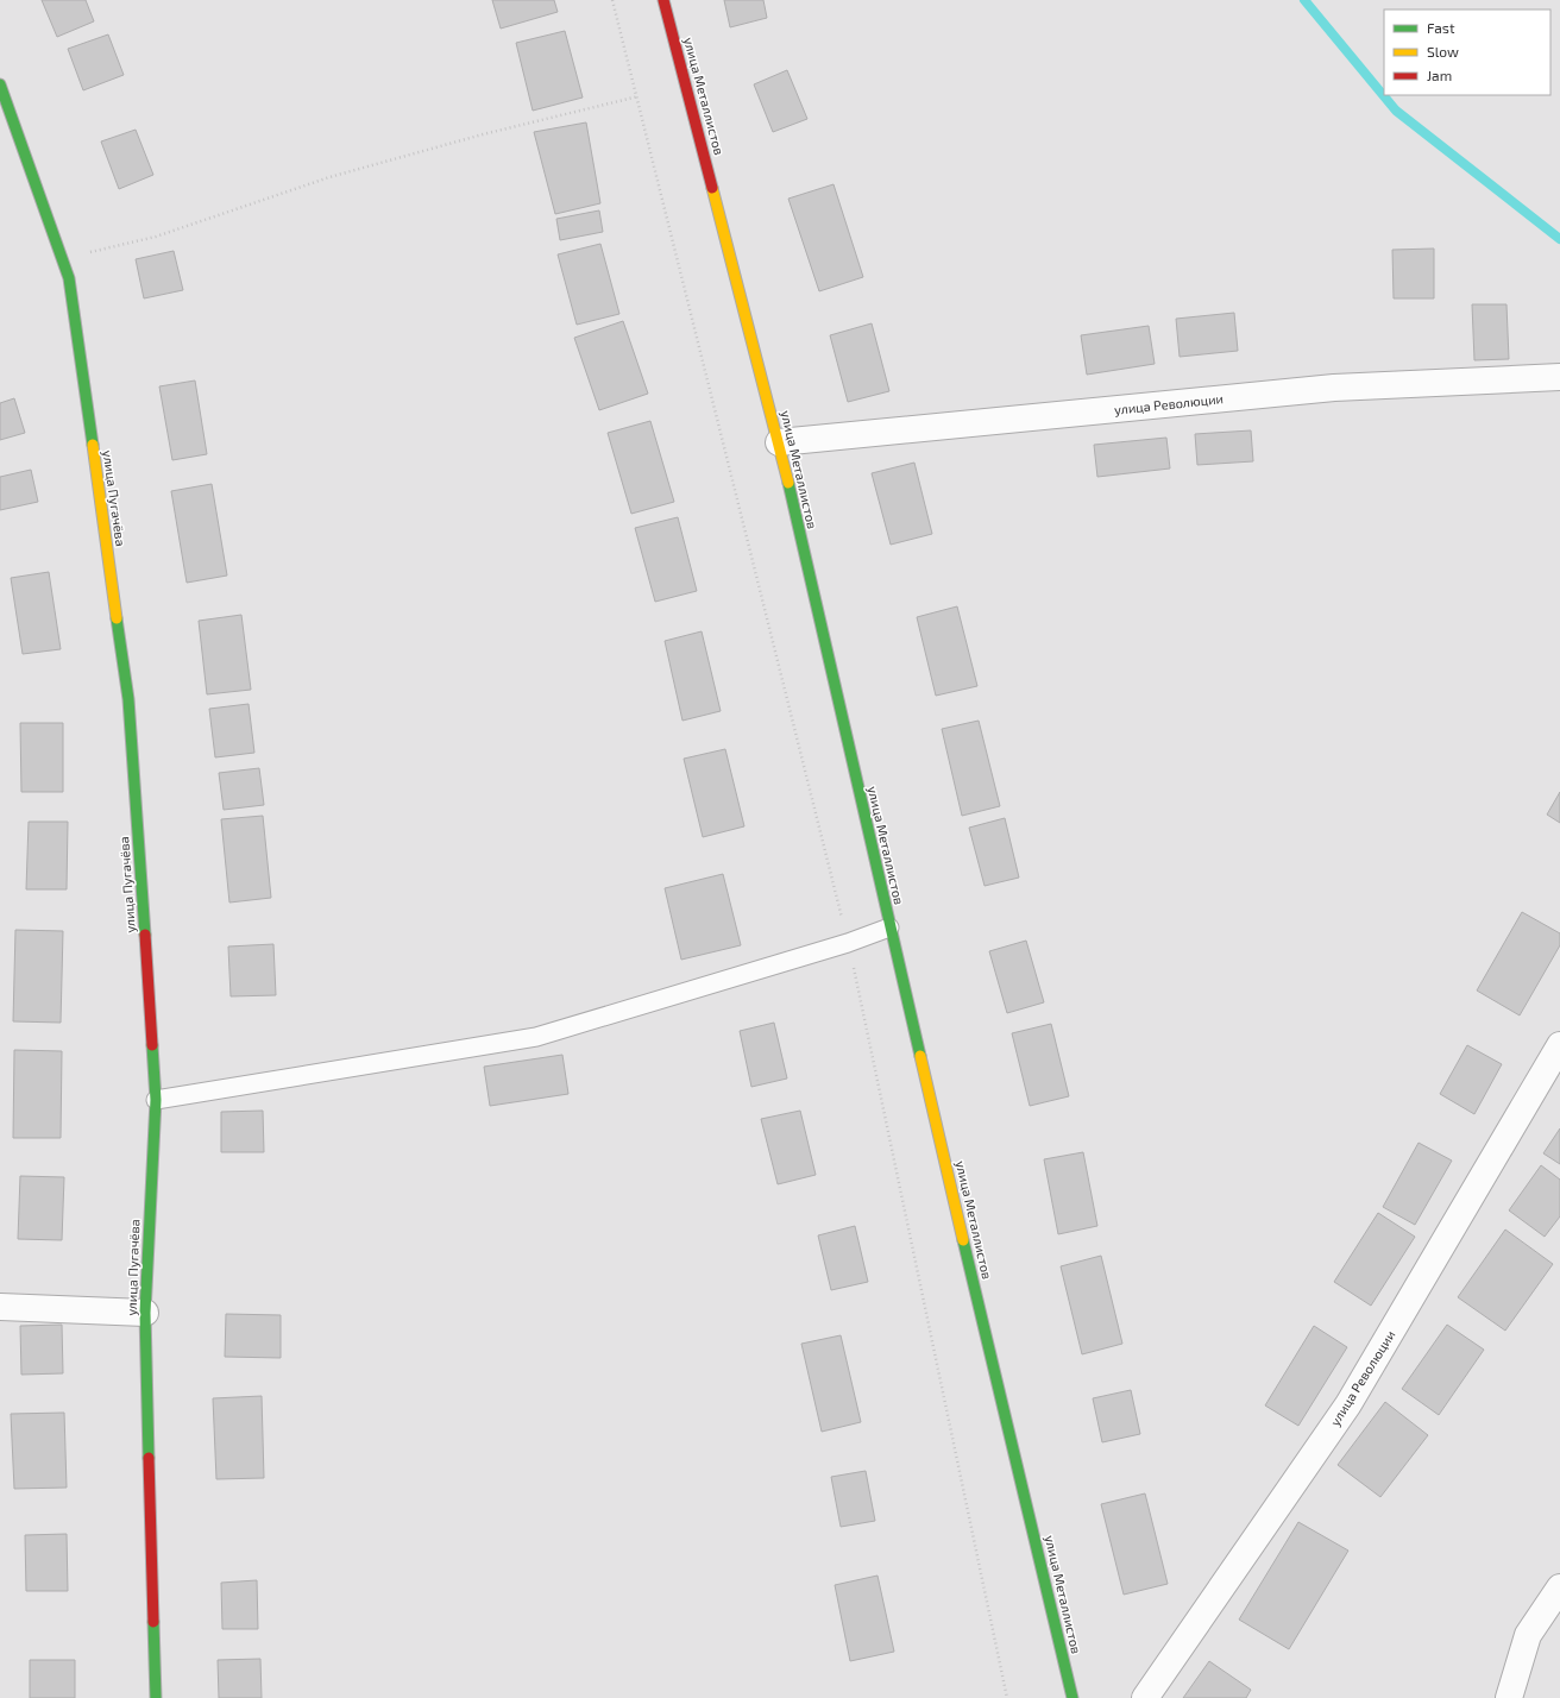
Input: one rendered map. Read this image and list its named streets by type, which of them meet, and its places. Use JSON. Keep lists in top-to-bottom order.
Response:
{
  "streets": {
    "street": ["улица Металлистов", "улица Революции", "улица Пугачёва"]
  },
  "crossings": [
    ["улица Металлистов", "улица Революции"]
  ],
  "legend": ["Fast", "Slow", "Jam"]
}
